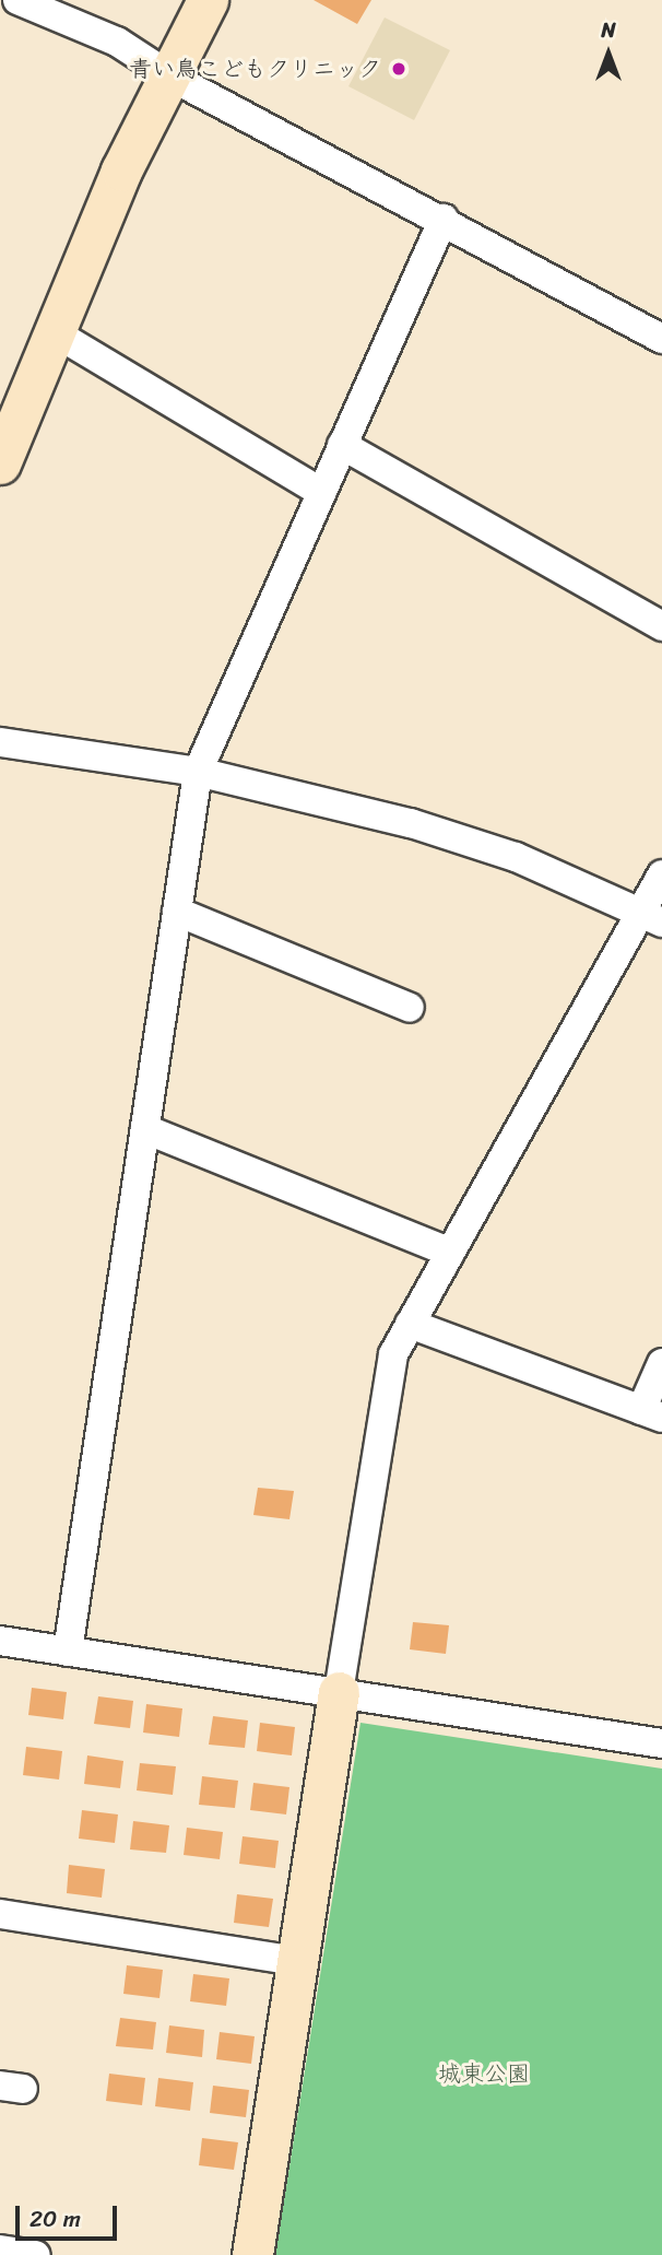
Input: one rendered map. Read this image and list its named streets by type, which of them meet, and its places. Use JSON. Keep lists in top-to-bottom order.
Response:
{
  "parks": ["城東公園"],
  "places": ["青い鳥こどもクリニック"],
  "scale_bar": "20 m",
  "north": "top"
}
